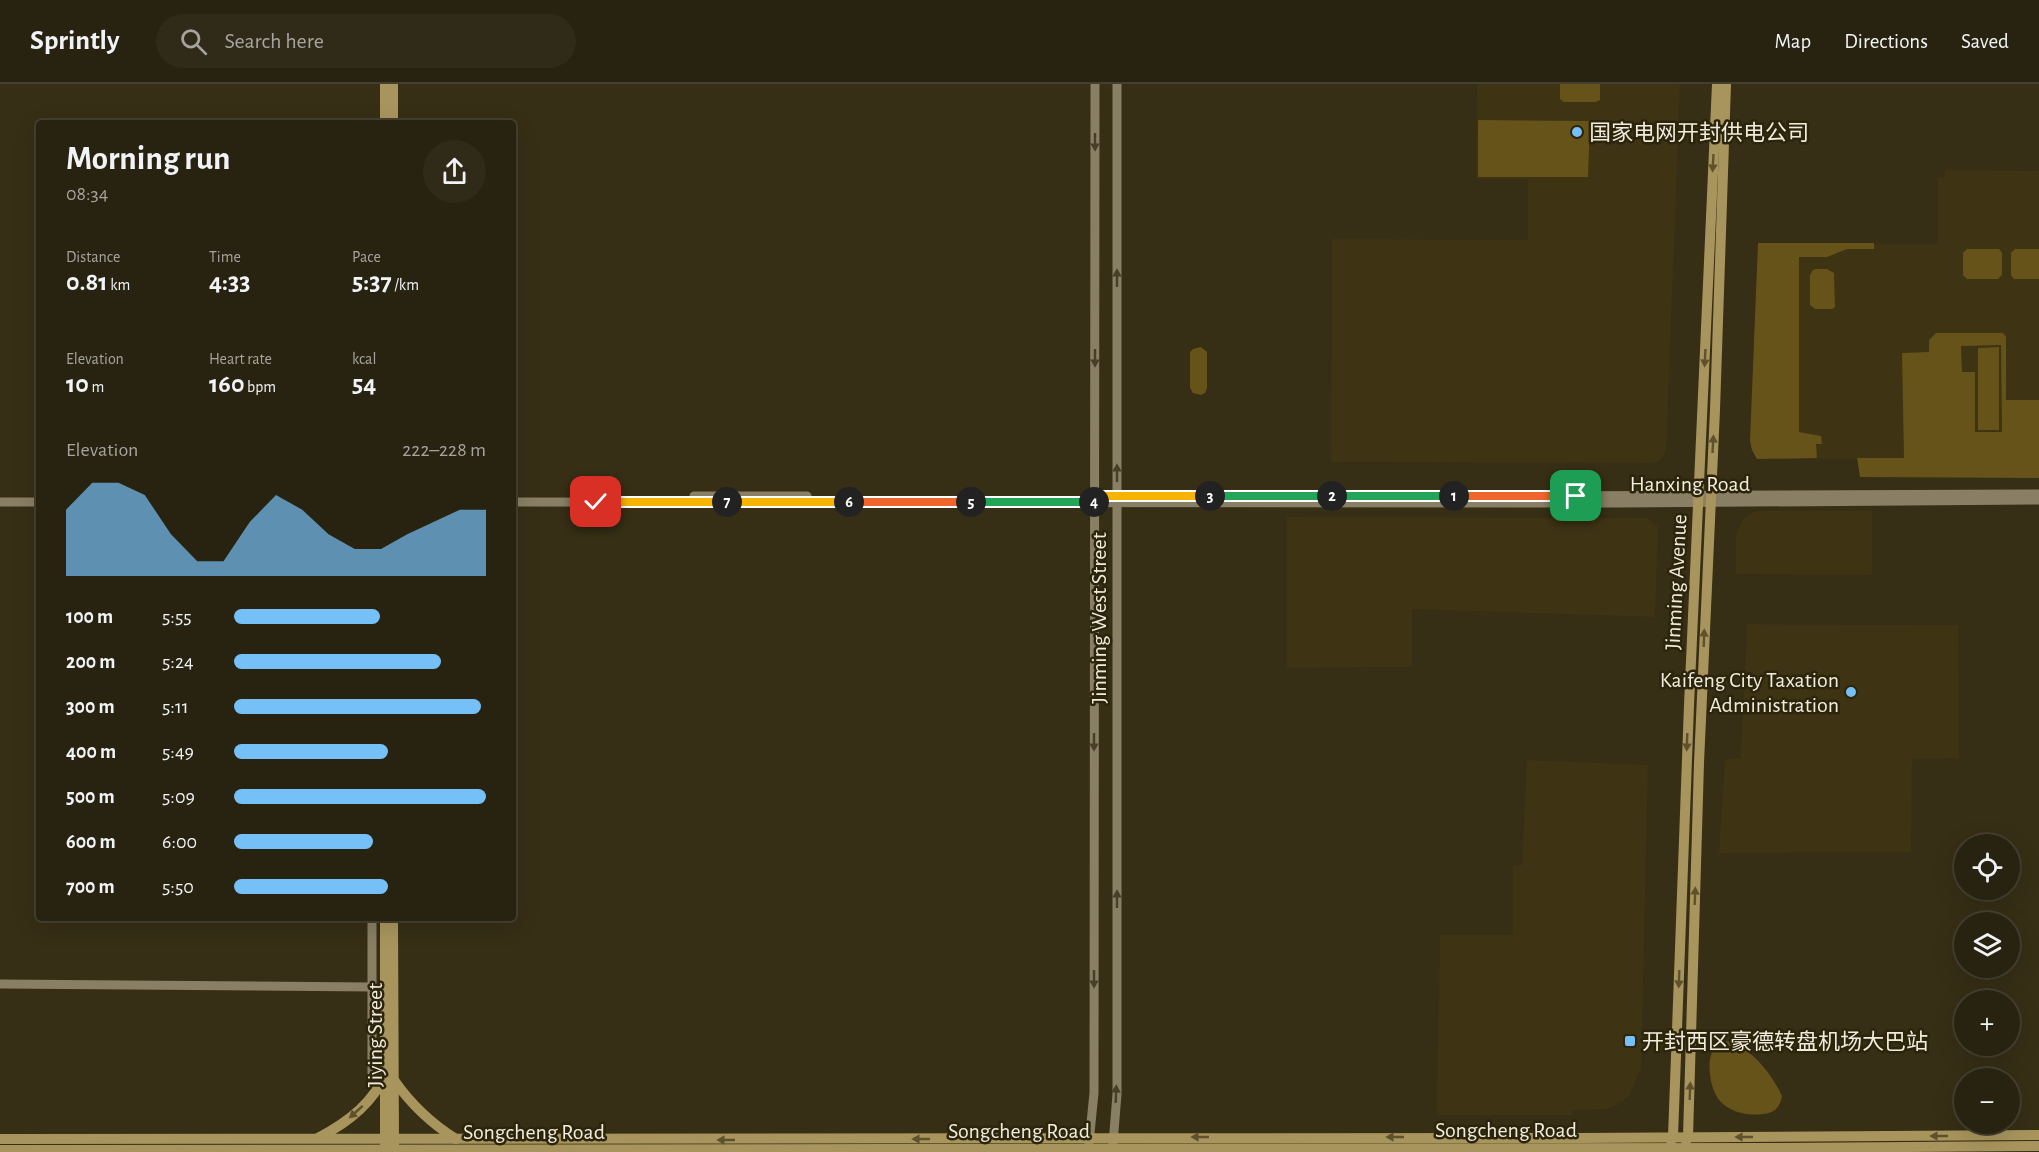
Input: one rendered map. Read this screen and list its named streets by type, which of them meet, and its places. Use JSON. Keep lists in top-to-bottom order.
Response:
{
  "streets": {
    "main road": ["Jinming Avenue", "Jiying Street", "Songcheng Road"],
    "street": ["Hanxing Road", "Jinming West Street"]
  },
  "crossings": [
    ["Hanxing Road", "Jinming Avenue"],
    ["Hanxing Road", "Jinming West Street"],
    ["Jinming Avenue", "Songcheng Road"],
    ["Jinming West Street", "Songcheng Road"],
    ["Jiying Street", "Songcheng Road"]
  ],
  "places": {
    "other": ["国家电网开封供电公司", "Kaifeng City Taxation Administration"],
    "transit": ["开封西区豪德转盘机场大巴站"]
  },
  "page": {
    "header": "Sprintly",
    "search": "Search here",
    "nav": ["Map", "Directions", "Saved"],
    "heading": ["Morning run", "08:34"],
    "stats": [
      ["Distance", "0.81 km"],
      ["Time", "4:33"],
      ["Pace", "5:37 /km"],
      ["Elevation", "10 m"],
      ["Heart rate", "160 bpm"],
      ["kcal", "54"]
    ],
    "chart": ["Elevation", "222–228 m"],
    "pins": [
      "1",
      "2",
      "3",
      "4",
      "5",
      "6",
      "7"
    ],
    "list": [
      {
        "name": "100 m",
        "note": "5:55"
      },
      {
        "name": "200 m",
        "note": "5:24"
      },
      {
        "name": "300 m",
        "note": "5:11"
      },
      {
        "name": "400 m",
        "note": "5:49"
      },
      {
        "name": "500 m",
        "note": "5:09"
      },
      {
        "name": "600 m",
        "note": "6:00"
      },
      {
        "name": "700 m",
        "note": "5:50"
      }
    ],
    "map_buttons": ["+", "−"]
  }
}
